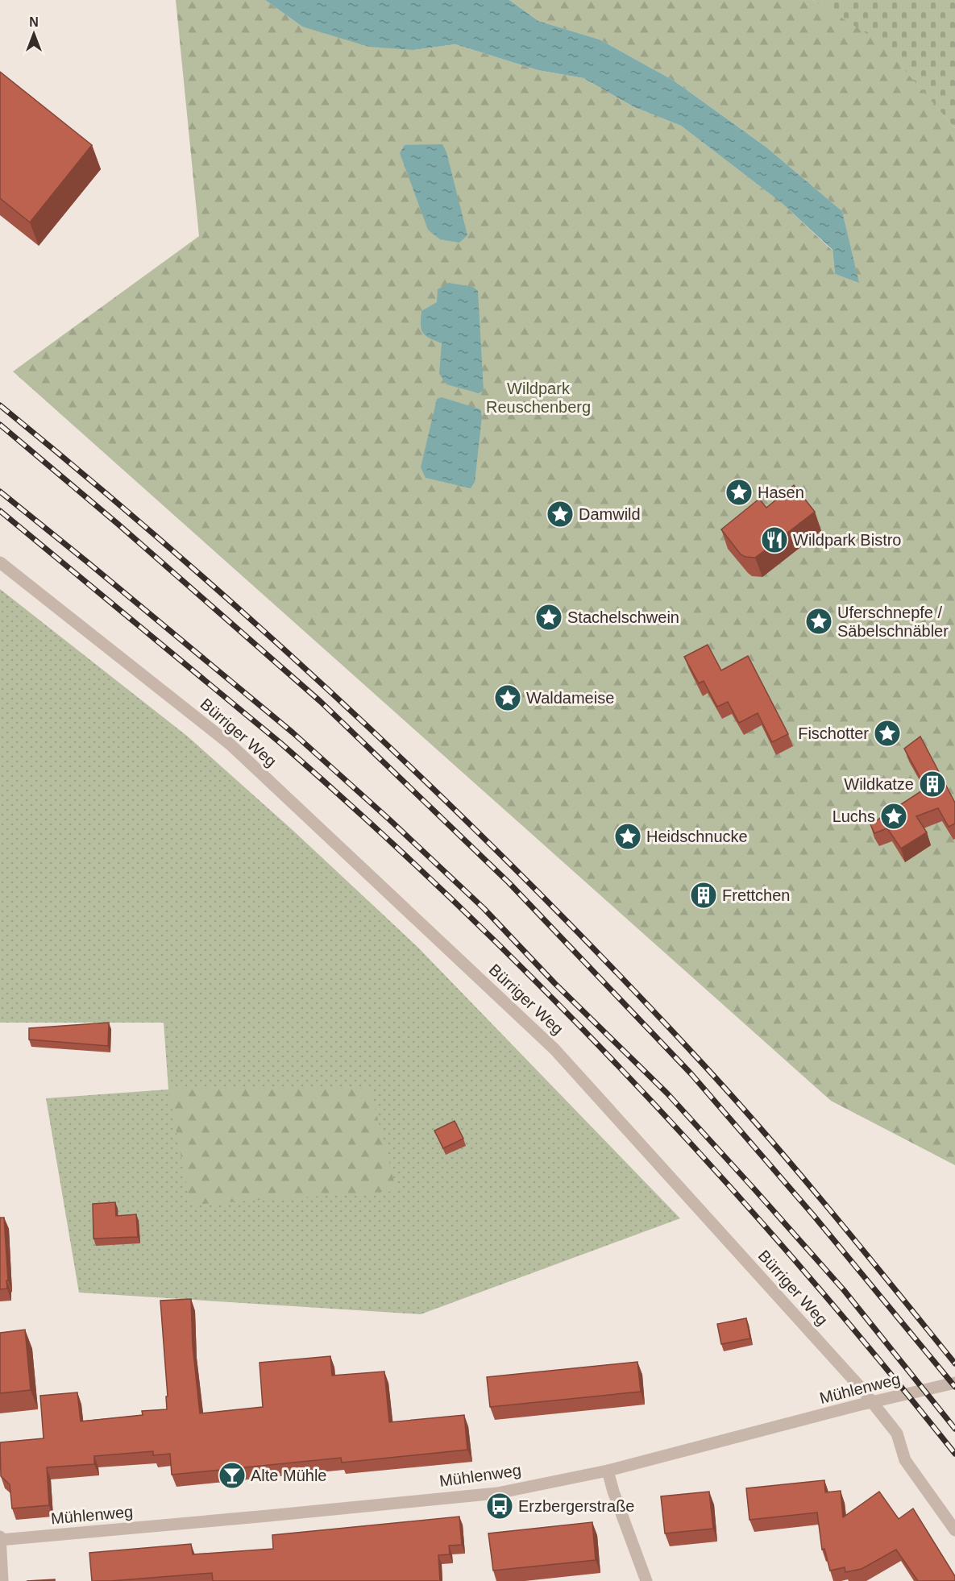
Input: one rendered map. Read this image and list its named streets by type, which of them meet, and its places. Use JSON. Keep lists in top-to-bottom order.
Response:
{
  "streets": {
    "street": ["Bürriger Weg", "Mühlenweg"]
  },
  "parks": ["Wildpark Reuschenberg"],
  "places": {
    "place": [
      "Hasen",
      "Damwild",
      "Stachelschwein",
      "Uferschnepfe / Säbelschnäbler",
      "Waldameise",
      "Fischotter",
      "Luchs",
      "Heidschnucke"
    ],
    "restaurant": ["Wildpark Bistro"],
    "building": ["Wildkatze", "Frettchen"],
    "bar": ["Alte Mühle"],
    "bus stop": ["Erzbergerstraße"]
  },
  "north": "top"
}
